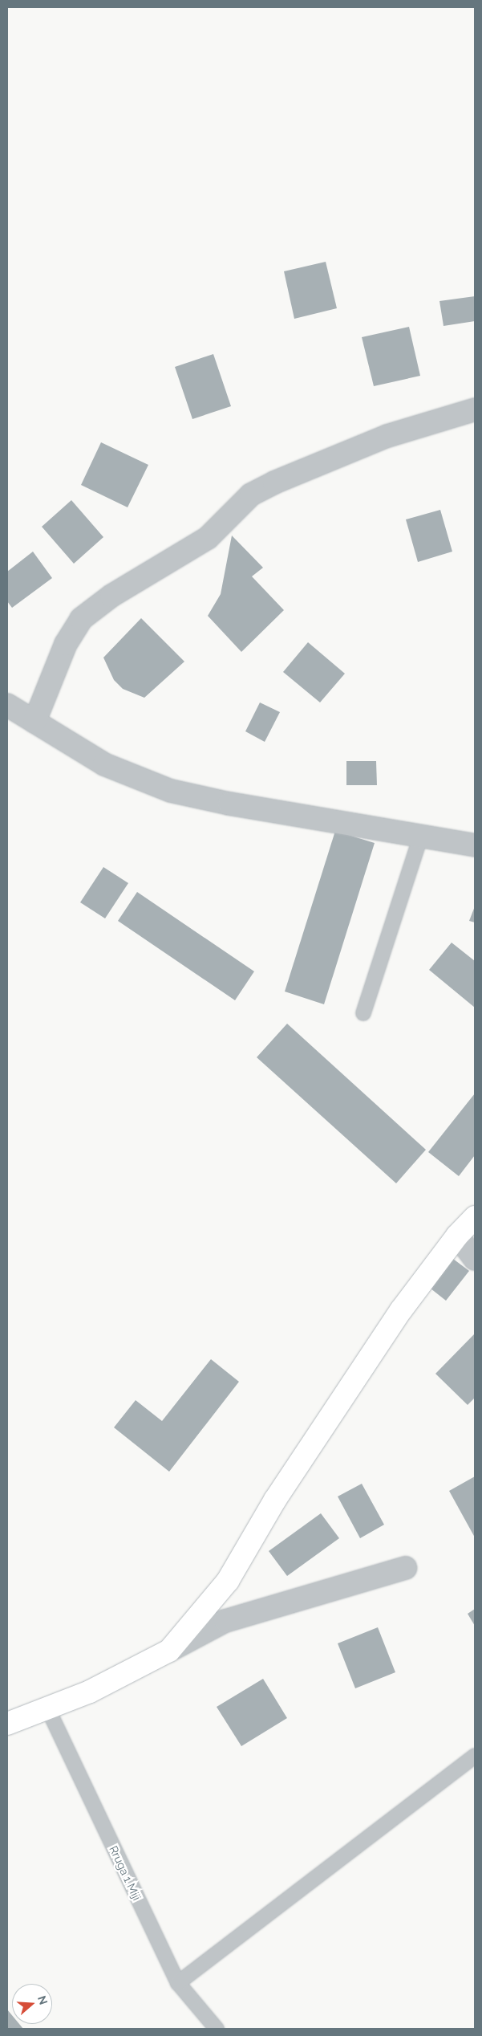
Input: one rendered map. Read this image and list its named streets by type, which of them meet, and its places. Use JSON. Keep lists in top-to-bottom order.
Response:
{
  "streets": {
    "lane": ["Rruga 1 Miji"]
  },
  "north": "right"
}
